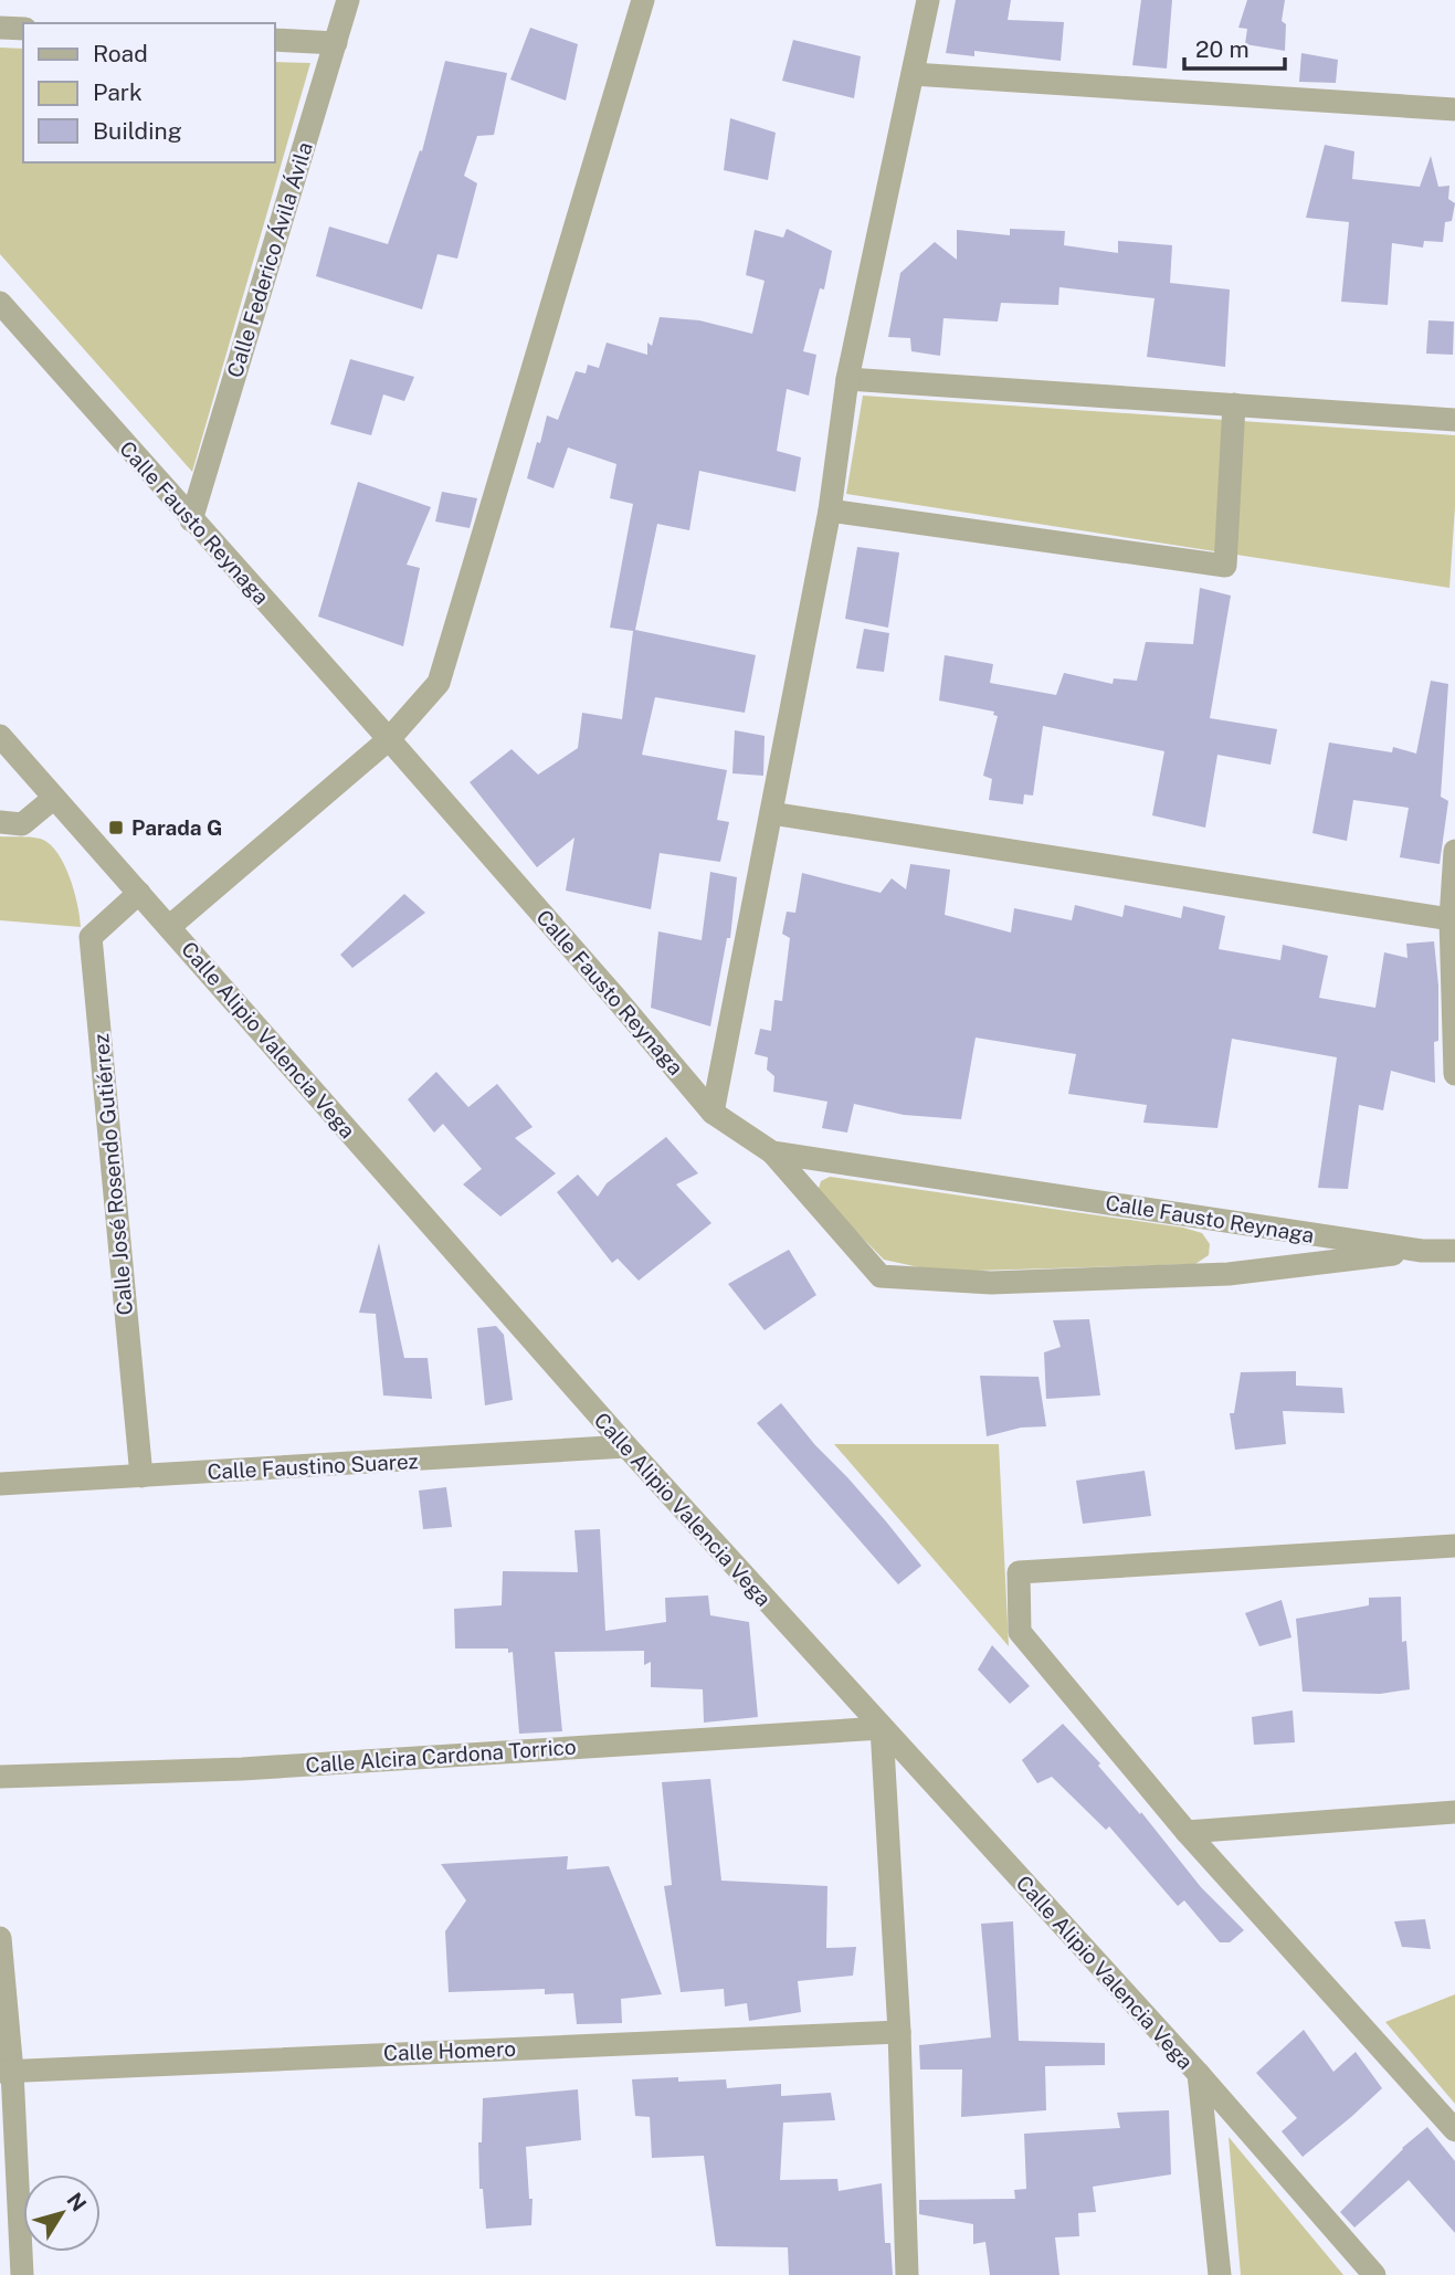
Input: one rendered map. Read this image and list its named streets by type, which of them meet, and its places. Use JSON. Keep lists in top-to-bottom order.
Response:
{
  "streets": {
    "street": [
      "Calle Federico Ávila Ávila",
      "Calle Fausto Reynaga",
      "Calle Alipio Valencia Vega",
      "Calle José Rosendo Gutiérrez",
      "Calle Faustino Suarez",
      "Calle Alcira Cardona Torrico",
      "Calle Homero"
    ]
  },
  "crossings": [
    ["Calle Federico Ávila Ávila", "Calle Fausto Reynaga"],
    ["Calle Alipio Valencia Vega", "Calle José Rosendo Gutiérrez"],
    ["Calle Alipio Valencia Vega", "Calle Faustino Suarez"],
    ["Calle Alipio Valencia Vega", "Calle Alcira Cardona Torrico"],
    ["Calle José Rosendo Gutiérrez", "Calle Faustino Suarez"]
  ],
  "places": {
    "transit": ["Parada G"]
  },
  "legend": ["Road", "Park", "Building"],
  "scale_bar": "20 m",
  "north": "top right"
}
